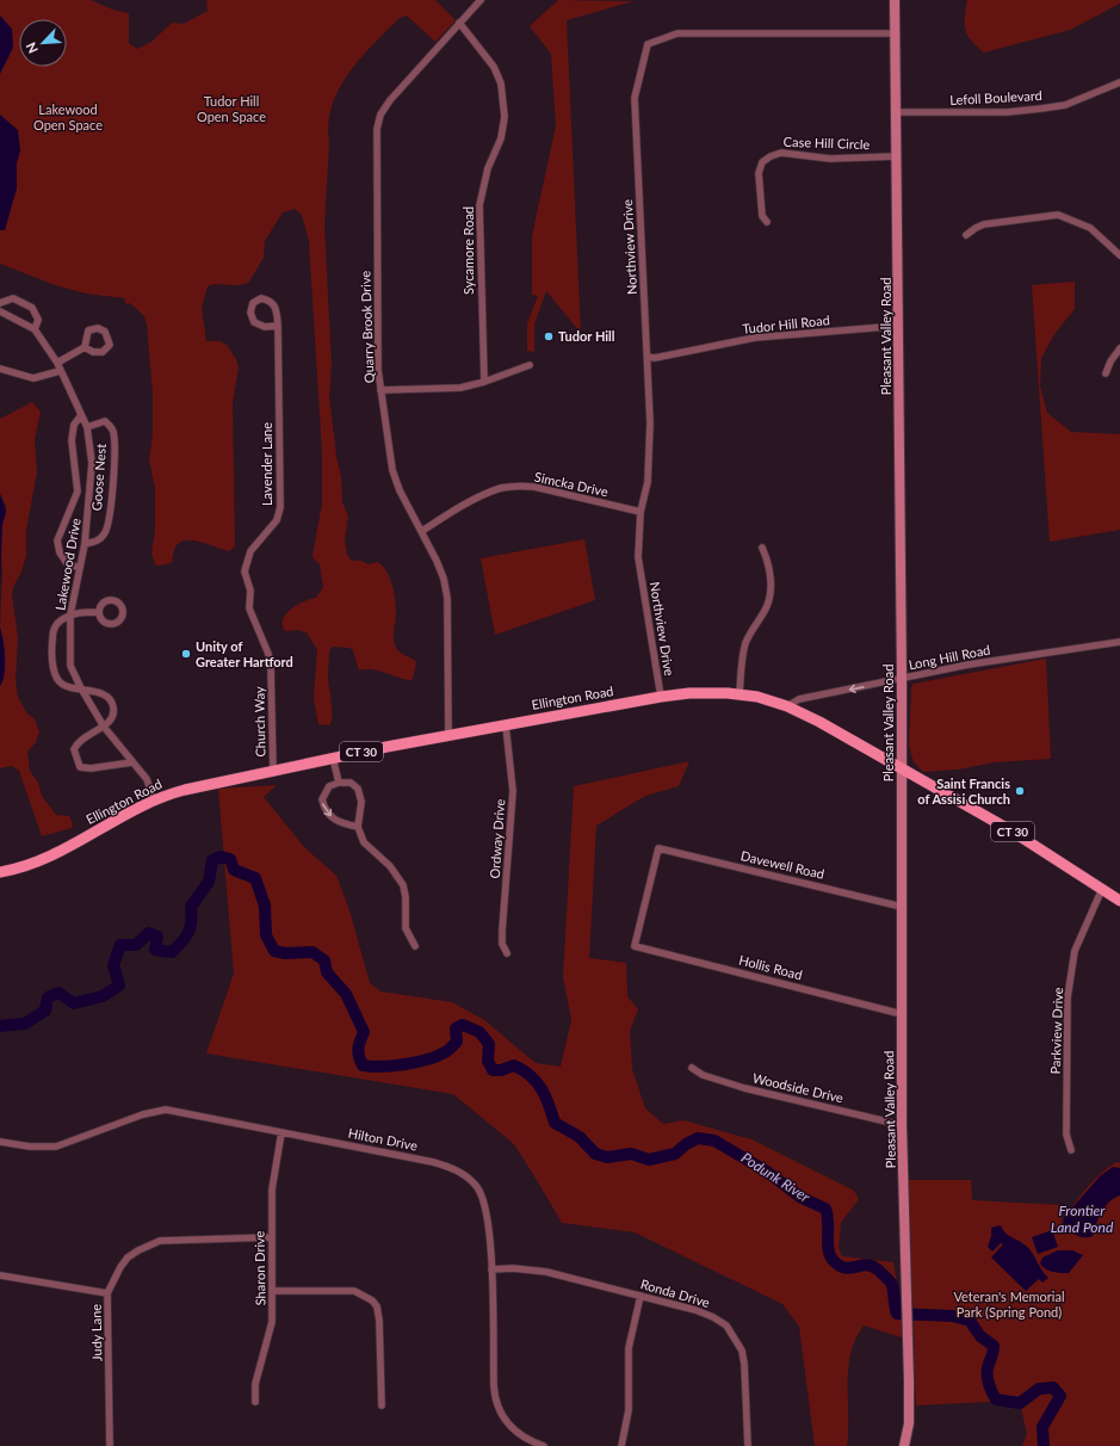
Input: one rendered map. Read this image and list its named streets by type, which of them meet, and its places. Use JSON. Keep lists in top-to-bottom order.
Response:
{
  "streets": {
    "main road": ["Pleasant Valley Road", "Ellington Road", "CT 30"],
    "street": [
      "Lefoll Boulevard",
      "Case Hill Circle",
      "Northview Drive",
      "Sycamore Road",
      "Tudor Hill Road",
      "Quarry Brook Drive",
      "Lavender Lane",
      "Goose Nest",
      "Simcka Drive",
      "Lakewood Drive",
      "Long Hill Road",
      "Church Way",
      "Ordway Drive",
      "Davewell Road",
      "Hollis Road",
      "Parkview Drive",
      "Woodside Drive",
      "Hilton Drive",
      "Sharon Drive",
      "Ronda Drive",
      "Judy Lane"
    ]
  },
  "crossings": [
    ["Lefoll Boulevard", "Pleasant Valley Road"],
    ["Case Hill Circle", "Pleasant Valley Road"],
    ["Northview Drive", "Tudor Hill Road"],
    ["Northview Drive", "Pleasant Valley Road"],
    ["Northview Drive", "Simcka Drive"],
    ["Northview Drive", "Ellington Road"],
    ["Sycamore Road", "Quarry Brook Drive"],
    ["Tudor Hill Road", "Pleasant Valley Road"],
    ["Quarry Brook Drive", "Simcka Drive"],
    ["Quarry Brook Drive", "Ellington Road"],
    ["Pleasant Valley Road", "Long Hill Road"],
    ["Pleasant Valley Road", "Ellington Road"],
    ["Pleasant Valley Road", "Davewell Road"],
    ["Pleasant Valley Road", "Hollis Road"],
    ["Pleasant Valley Road", "Woodside Drive"],
    ["Lavender Lane", "Church Way"],
    ["Goose Nest", "Lakewood Drive"],
    ["Lakewood Drive", "Ellington Road"],
    ["Long Hill Road", "Ellington Road"],
    ["Ellington Road", "Church Way"],
    ["Ellington Road", "Ordway Drive"],
    ["Ellington Road", "Parkview Drive"],
    ["Davewell Road", "Hollis Road"],
    ["Hilton Drive", "Sharon Drive"],
    ["Hilton Drive", "Ronda Drive"],
    ["Sharon Drive", "Judy Lane"]
  ],
  "water": ["Podunk River", "Frontier Land Pond"],
  "parks": ["Tudor Hill Open Space", "Lakewood Open Space", "Veteran's Memorial Park (Spring Pond)"],
  "places": ["Tudor Hill", "Unity of Greater Hartford", "Saint Francis of Assisi Church"],
  "north": "bottom left"
}
